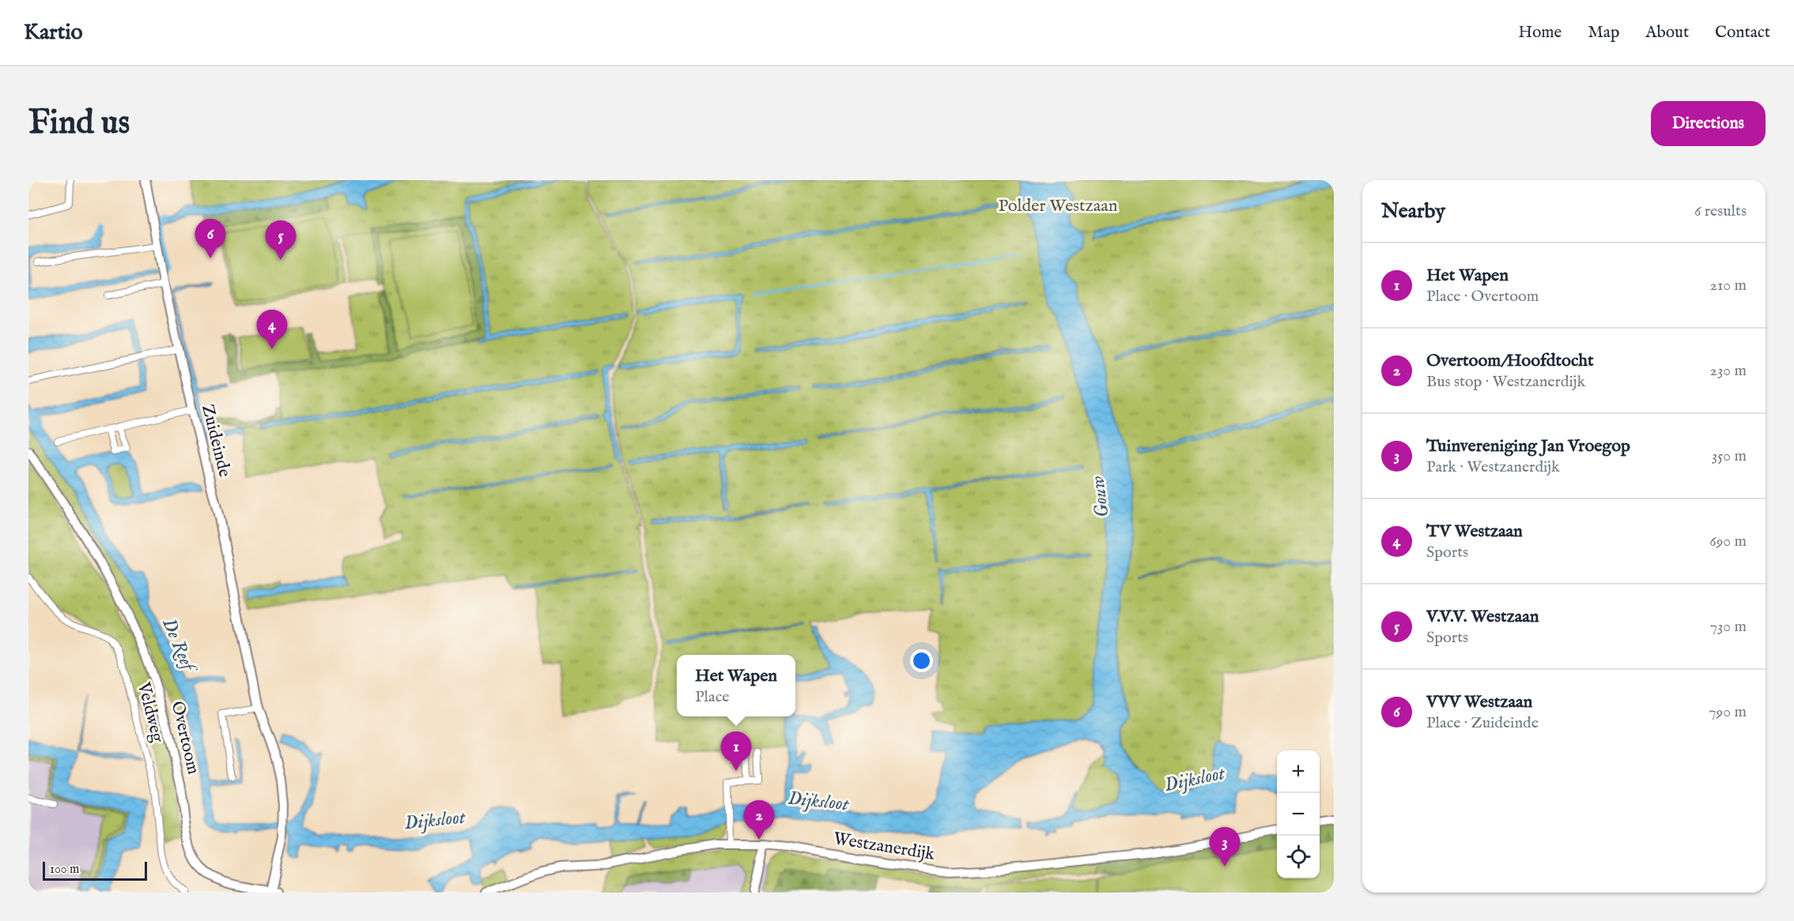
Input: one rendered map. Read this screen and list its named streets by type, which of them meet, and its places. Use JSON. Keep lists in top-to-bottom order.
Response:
{
  "streets": {
    "street": [
      "Zuideinde",
      "Veldweg",
      "Overtoom",
      "Westzanerdijk"
    ]
  },
  "crossings": [
    ["Zuideinde", "Overtoom"]
  ],
  "water": ["Gouw", "De Reef", "Dijksloot"],
  "parks": ["Polder Westzaan"],
  "scale_bar": "100 m",
  "page": {
    "header": "Kartio",
    "nav": [
      "Home",
      "Map",
      "About",
      "Contact"
    ],
    "buttons": "Directions",
    "title": "Find us",
    "heading": ["Nearby", "6 results"],
    "pins": [
      "6",
      "5",
      "4",
      "1",
      "2",
      "3"
    ],
    "list": [
      {
        "mark": "1",
        "name": "Het Wapen",
        "note": "Place · Overtoom",
        "value": "210 m"
      },
      {
        "mark": "2",
        "name": "Overtoom/Hoofdtocht",
        "note": "Bus stop · Westzanerdijk",
        "value": "230 m"
      },
      {
        "mark": "3",
        "name": "Tuinvereniging Jan Vroegop",
        "note": "Park · Westzanerdijk",
        "value": "350 m"
      },
      {
        "mark": "4",
        "name": "TV Westzaan",
        "note": "Sports",
        "value": "690 m"
      },
      {
        "mark": "5",
        "name": "V.V.V. Westzaan",
        "note": "Sports",
        "value": "730 m"
      },
      {
        "mark": "6",
        "name": "VVV Westzaan",
        "note": "Place · Zuideinde",
        "value": "790 m"
      }
    ],
    "popup": ["Het Wapen", "Place"],
    "map_buttons": ["+", "−"],
    "scale": "100 m"
  }
}
